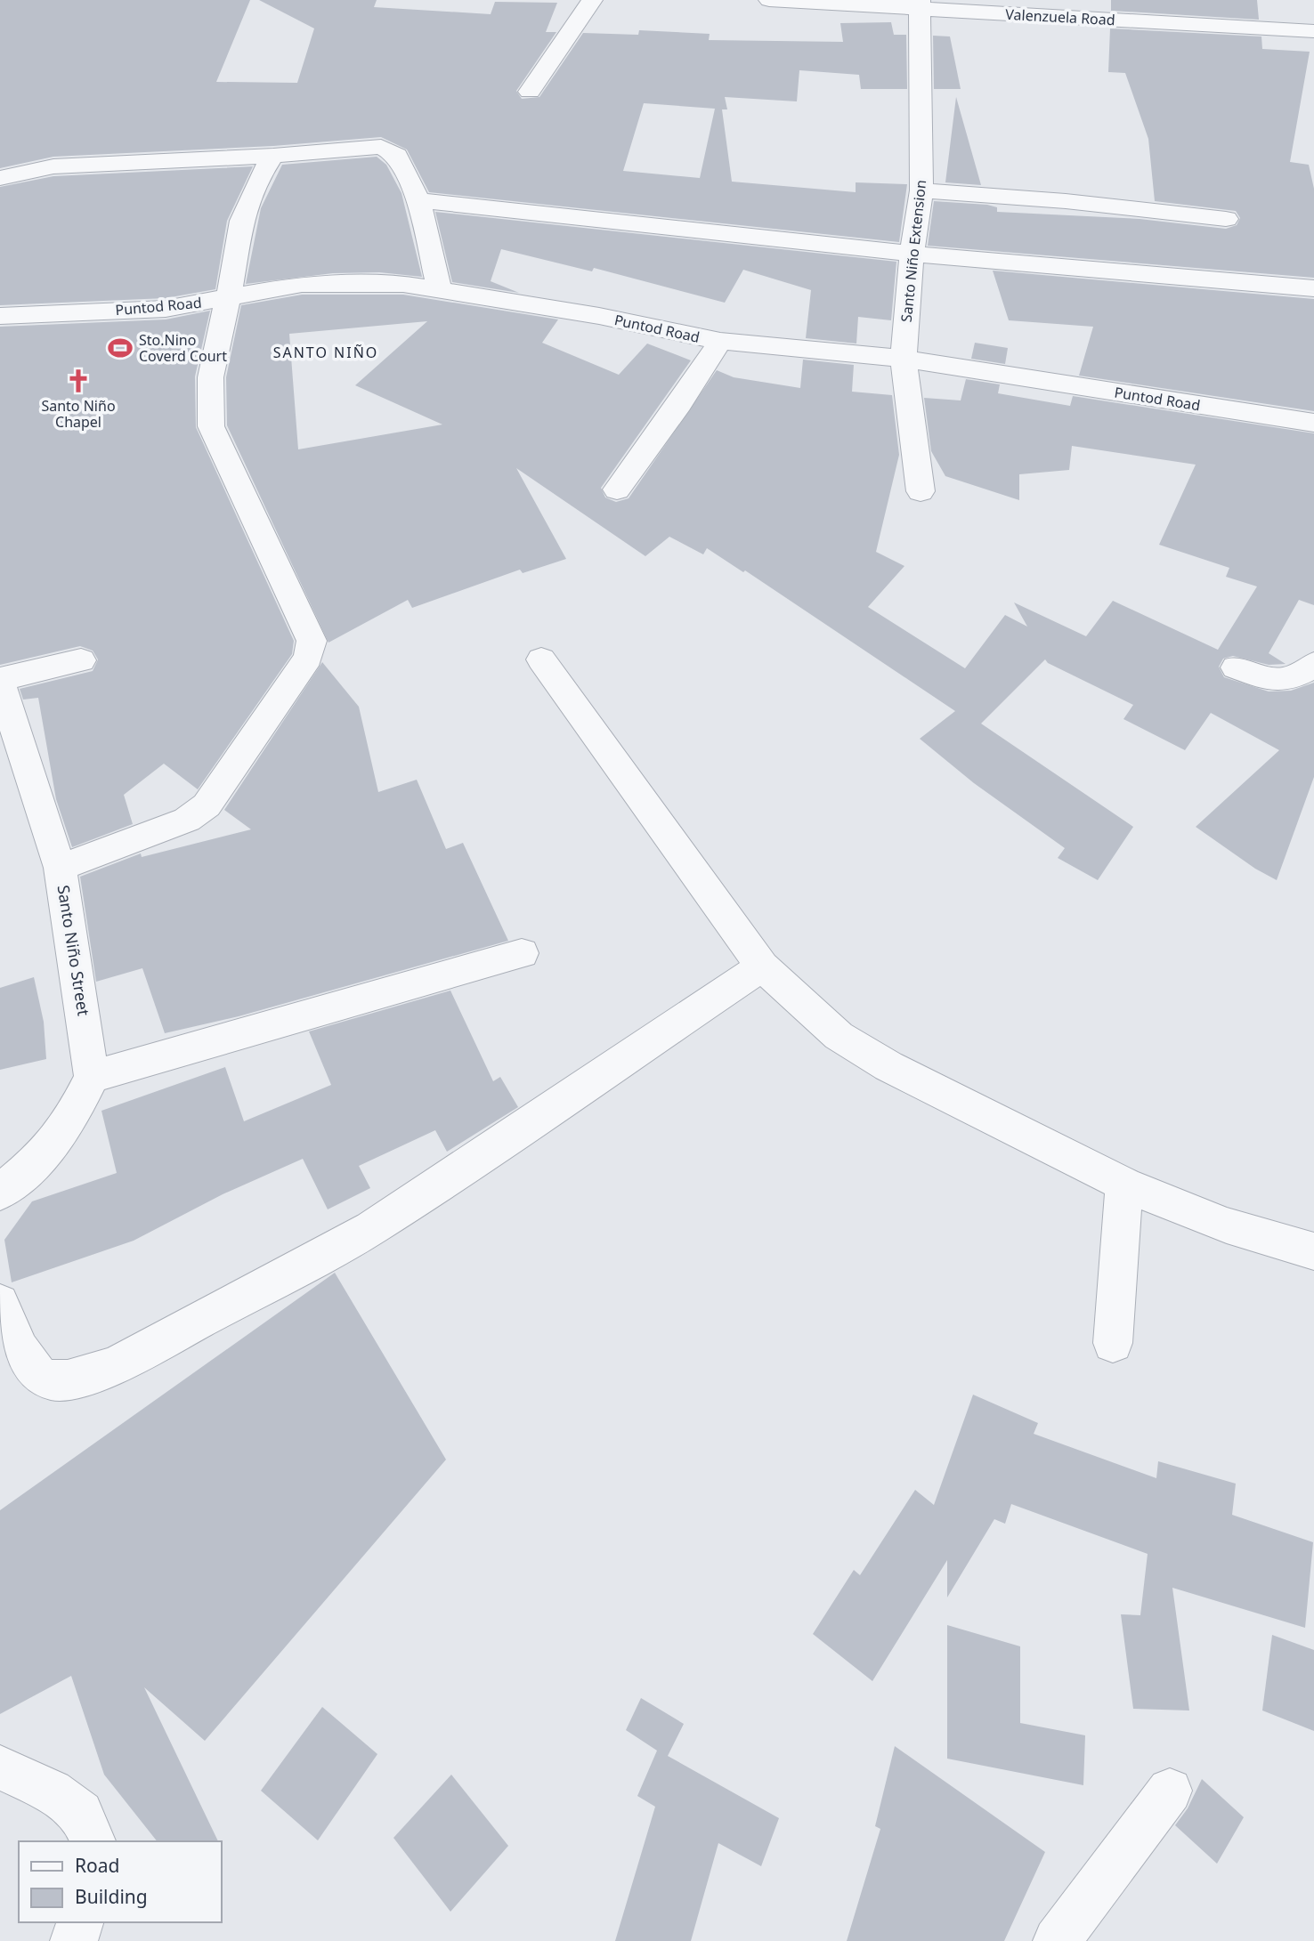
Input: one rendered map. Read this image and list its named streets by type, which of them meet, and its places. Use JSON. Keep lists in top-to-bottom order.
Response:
{
  "streets": {
    "street": [
      "Valenzuela Road",
      "Santo Niño Extension",
      "Puntod Road",
      "Santo Niño Street"
    ]
  },
  "crossings": [
    ["Valenzuela Road", "Santo Niño Extension"],
    ["Santo Niño Extension", "Puntod Road"]
  ],
  "districts": ["SANTO NIÑO"],
  "places": {
    "sports": ["Sto.Nino Coverd Court"],
    "church": ["Santo Niño Chapel"]
  },
  "legend": ["Road", "Building"]
}
